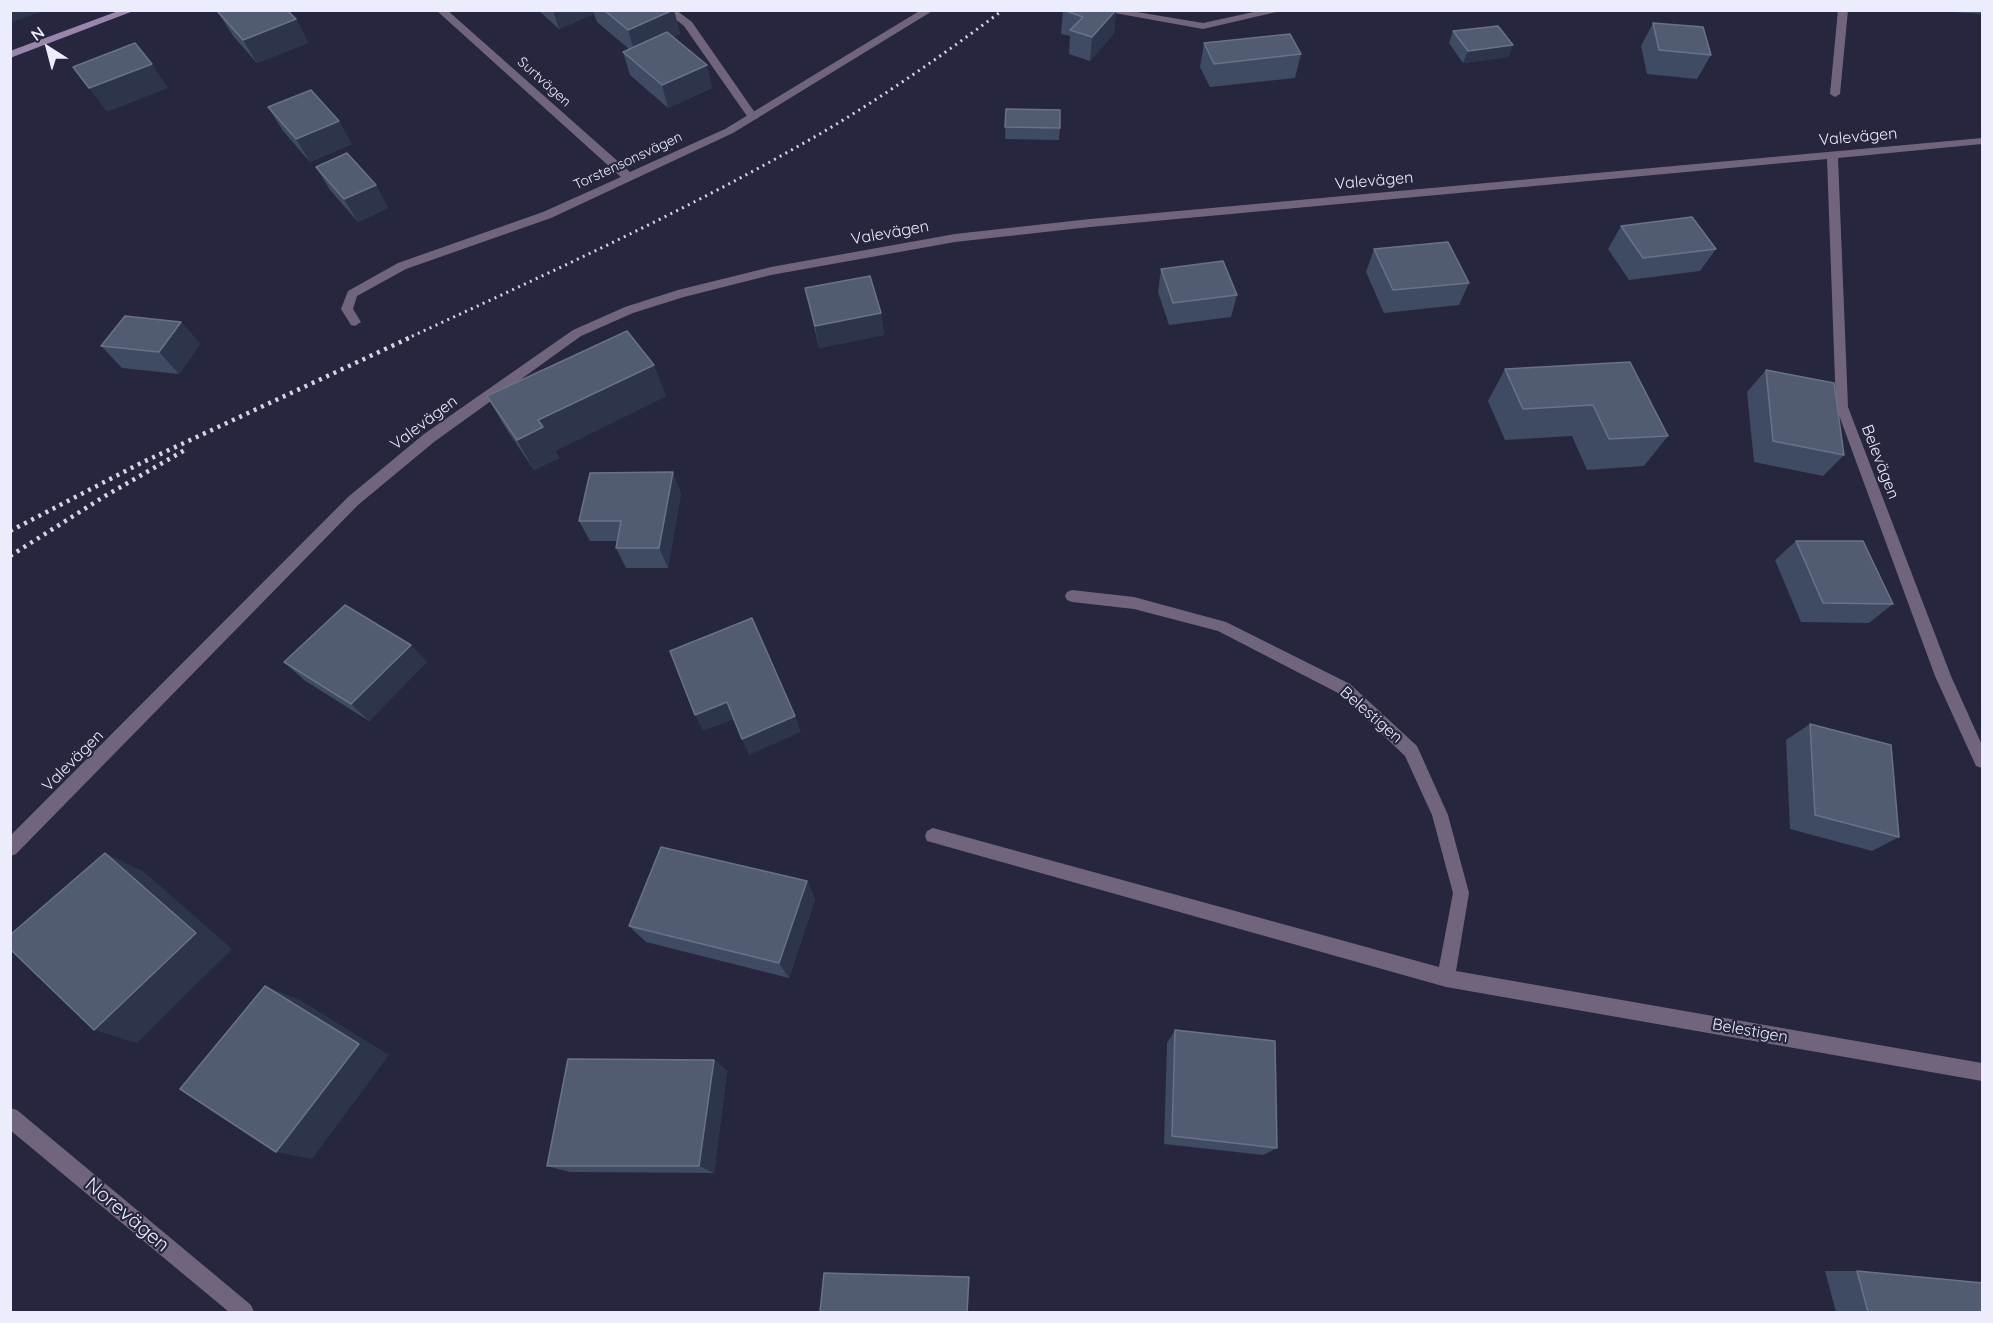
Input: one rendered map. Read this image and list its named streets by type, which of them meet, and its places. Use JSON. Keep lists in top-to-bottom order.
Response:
{
  "streets": {
    "street": [
      "Surtvägen",
      "Valevägen",
      "Torstensonsvägen",
      "Belevägen",
      "Belestigen",
      "Norevägen"
    ]
  },
  "crossings": [
    ["Surtvägen", "Torstensonsvägen"],
    ["Valevägen", "Belevägen"]
  ],
  "north": "top left"
}
